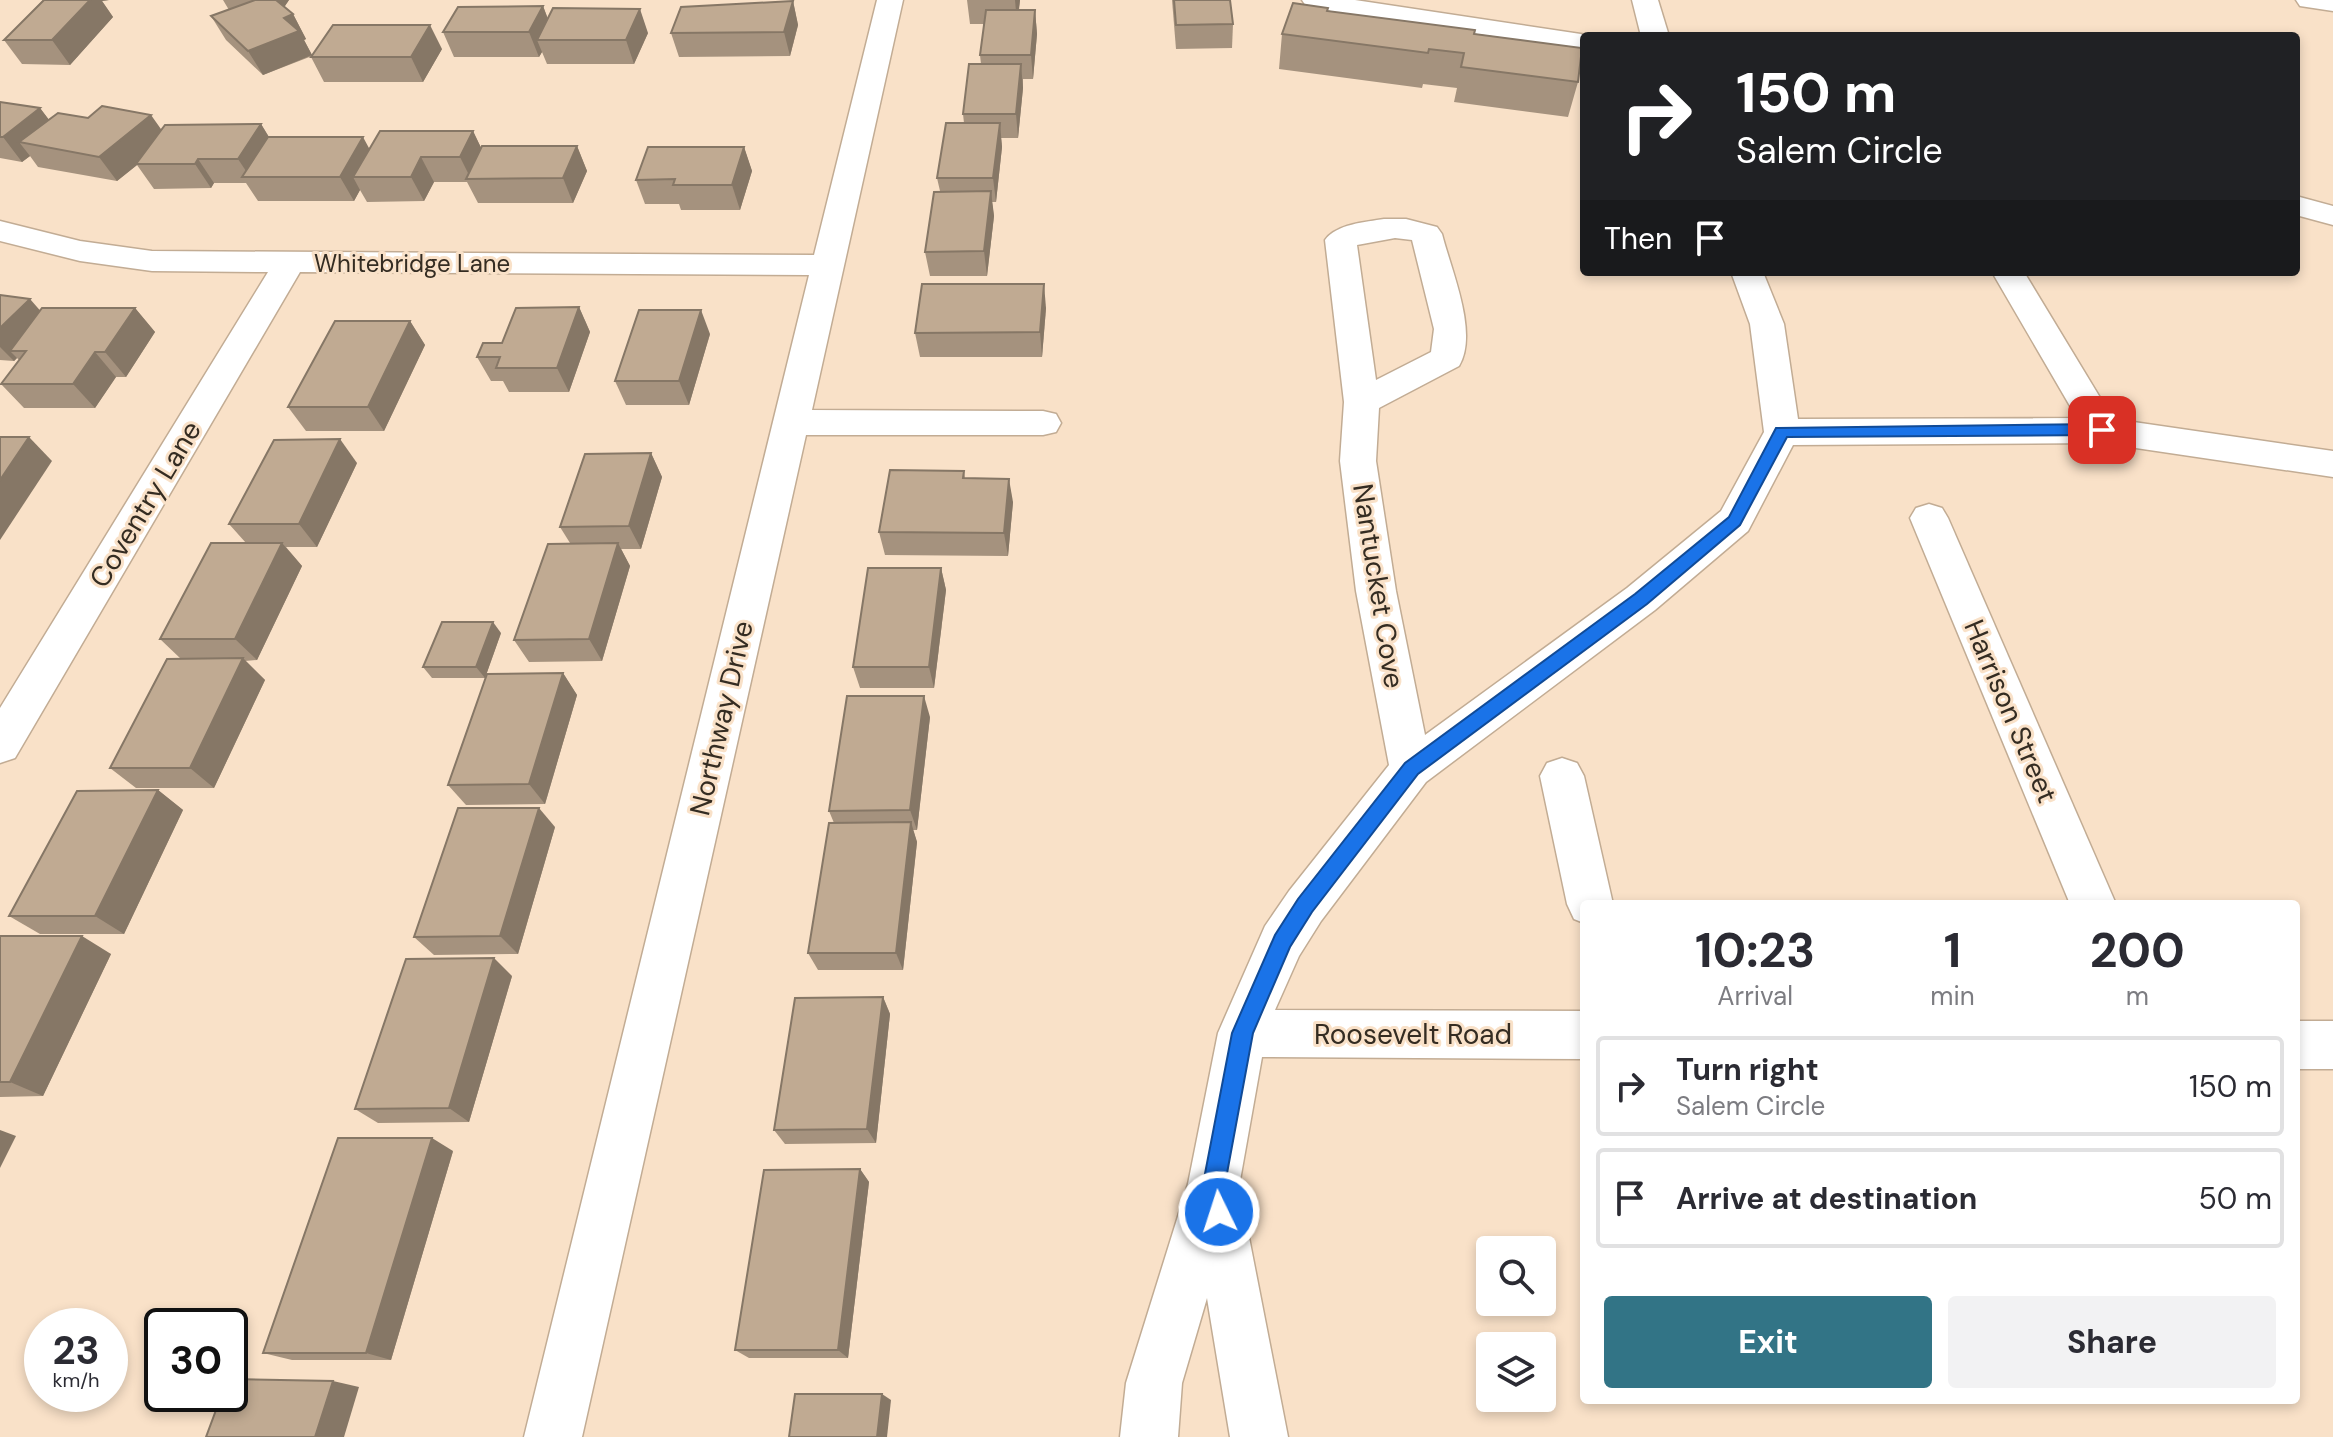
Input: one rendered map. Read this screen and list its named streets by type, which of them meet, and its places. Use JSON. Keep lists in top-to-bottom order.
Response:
{
  "streets": {
    "street": [
      "Whitebridge Lane",
      "Coventry Lane",
      "Nantucket Cove",
      "Harrison Street",
      "Northway Drive",
      "Roosevelt Road"
    ]
  },
  "crossings": [
    ["Whitebridge Lane", "Coventry Lane"],
    ["Whitebridge Lane", "Northway Drive"]
  ],
  "page": {
    "turn": ["150 m", "Salem Circle"],
    "then": "Then",
    "eta": [
      "10:23",
      "Arrival",
      "1",
      "min",
      "200",
      "m"
    ],
    "list": [
      {
        "name": "Turn right",
        "note": "Salem Circle",
        "value": "150 m"
      },
      {
        "name": "Arrive at destination",
        "value": "50 m"
      }
    ],
    "buttons": ["Exit", "Share"],
    "speed": "23 km/h",
    "limit": "30"
  }
}
